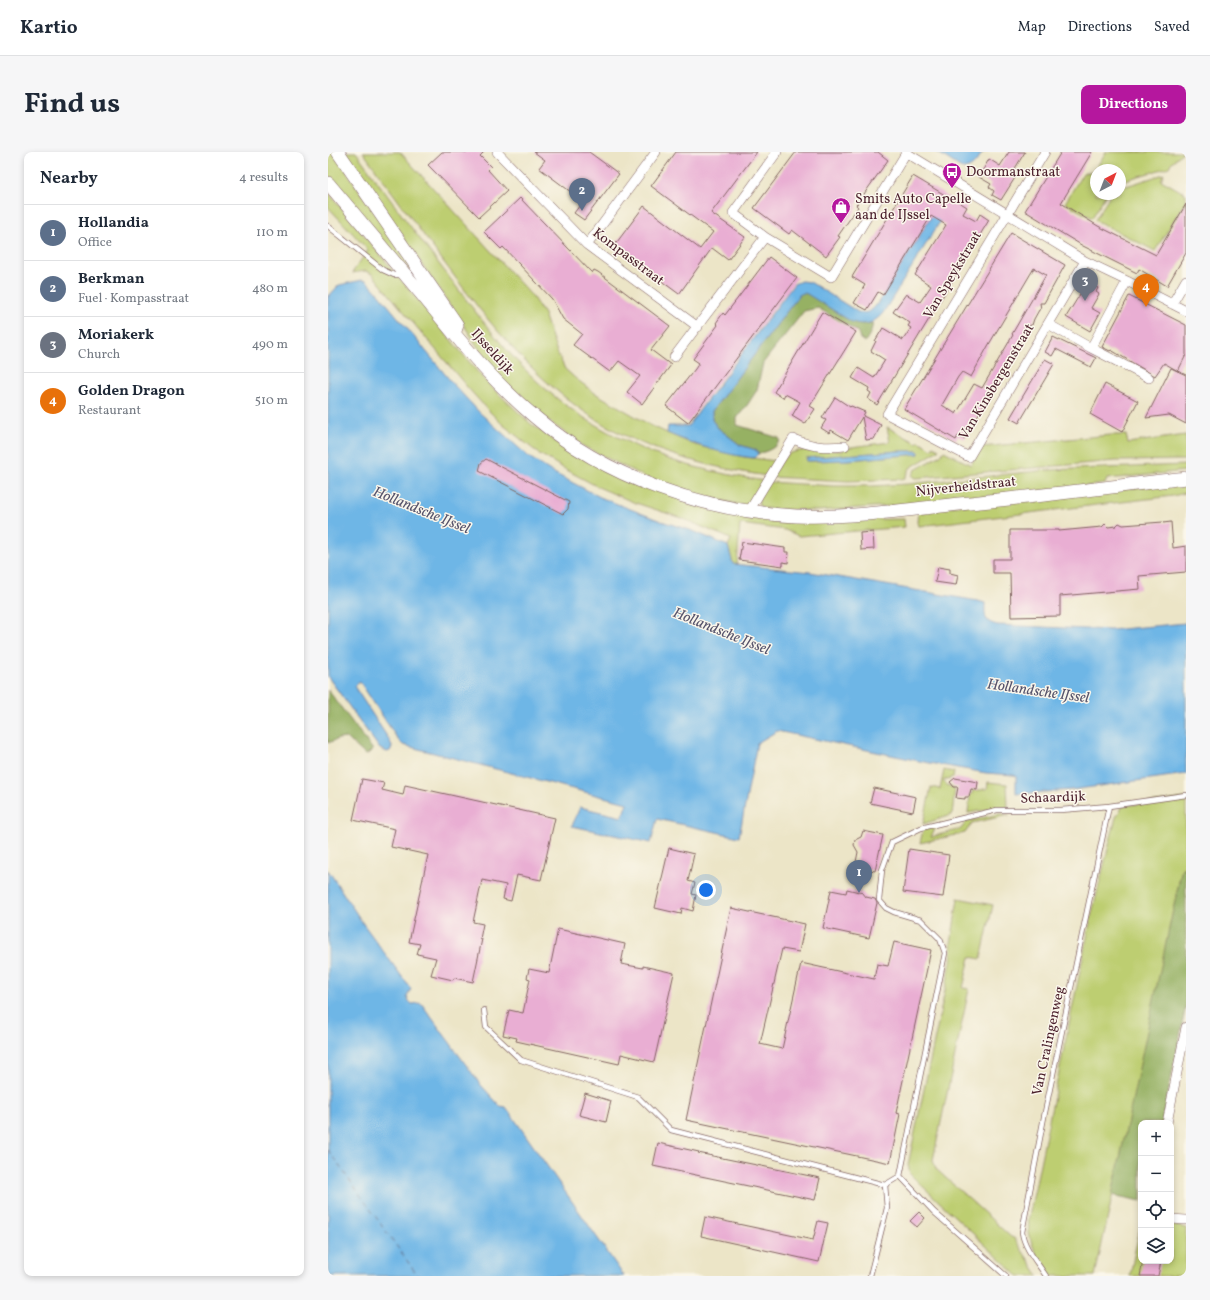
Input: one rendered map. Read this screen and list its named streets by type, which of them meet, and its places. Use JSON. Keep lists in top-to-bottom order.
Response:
{
  "streets": {
    "street": [
      "Kompasstraat",
      "Van Speykstraat",
      "IJsseldijk",
      "Van Kinsbergenstraat",
      "Nijverheidstraat"
    ],
    "lane": ["Schaardijk", "Van Cralingenweg"]
  },
  "crossings": [
    ["Van Speykstraat", "Van Kinsbergenstraat"],
    ["IJsseldijk", "Nijverheidstraat"],
    ["Schaardijk", "Van Cralingenweg"]
  ],
  "water": ["Hollandsche IJssel"],
  "places": {
    "bus stop": ["Doormanstraat"],
    "shop": ["Smits Auto Capelle aan de IJssel"]
  },
  "north": "top right",
  "page": {
    "header": "Kartio",
    "nav": ["Map", "Directions", "Saved"],
    "title": "Find us",
    "buttons": "Directions",
    "heading": ["Nearby", "4 results"],
    "pins": [
      "2",
      "3",
      "4",
      "1"
    ],
    "list": [
      {
        "mark": "1",
        "name": "Hollandia",
        "note": "Office",
        "value": "110 m"
      },
      {
        "mark": "2",
        "name": "Berkman",
        "note": "Fuel · Kompasstraat",
        "value": "480 m"
      },
      {
        "mark": "3",
        "name": "Moriakerk",
        "note": "Church",
        "value": "490 m"
      },
      {
        "mark": "4",
        "name": "Golden Dragon",
        "note": "Restaurant",
        "value": "510 m"
      }
    ],
    "map_buttons": ["+", "−"]
  }
}
